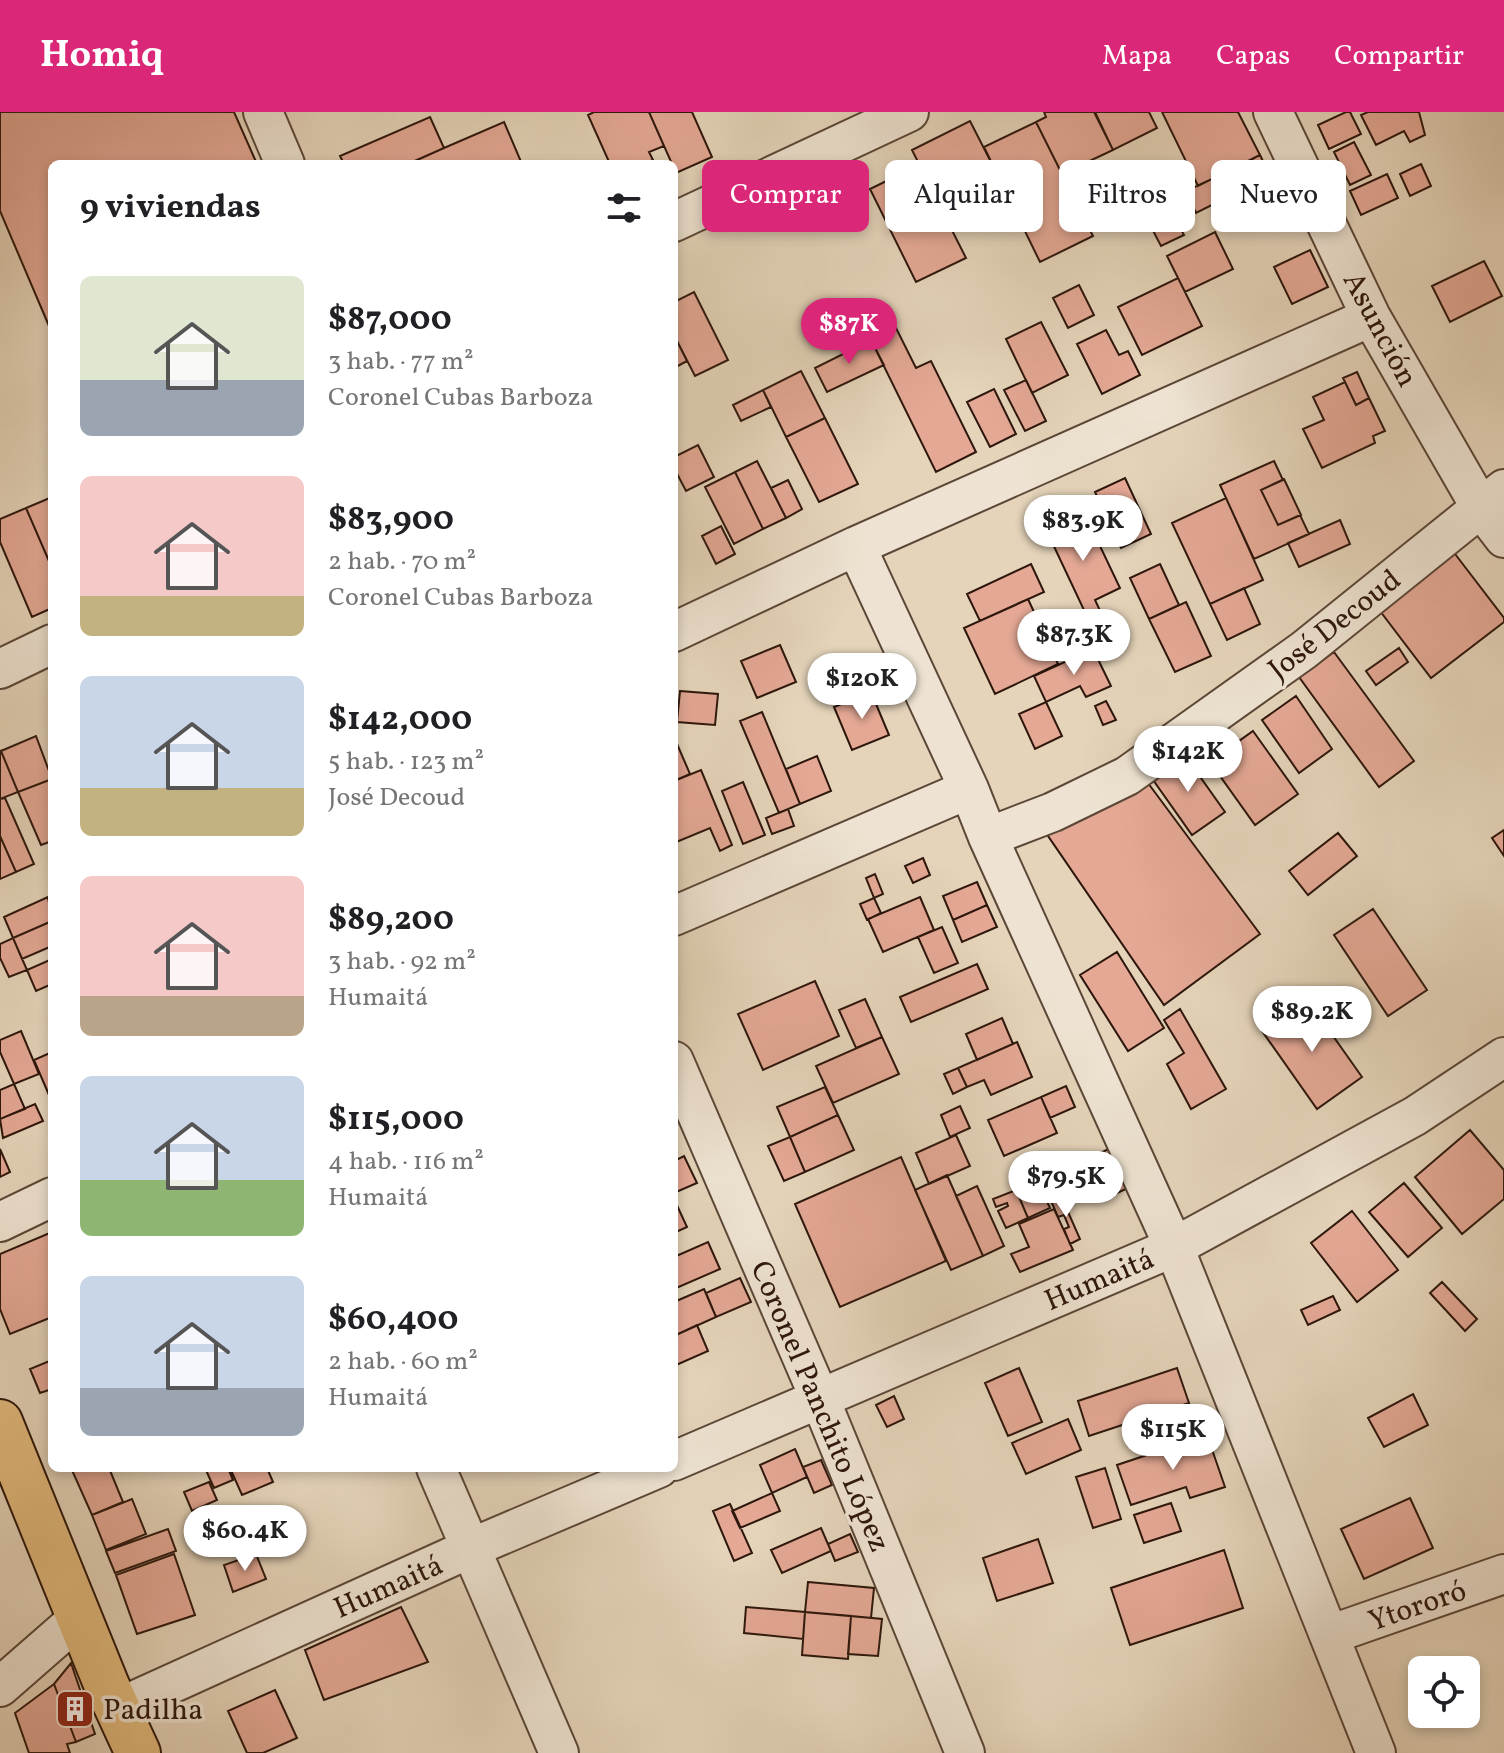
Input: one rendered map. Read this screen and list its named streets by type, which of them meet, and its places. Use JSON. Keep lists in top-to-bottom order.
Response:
{
  "streets": {
    "street": [
      "Asunción",
      "José Decoud",
      "Humaitá",
      "Coronel Panchito López",
      "Ytororó"
    ]
  },
  "crossings": [
    ["Asunción", "José Decoud"],
    ["Humaitá", "Coronel Panchito López"]
  ],
  "places": {
    "building": ["Padilha"]
  },
  "page": {
    "header": "Homiq",
    "nav": ["Mapa", "Capas", "Compartir"],
    "chip": [
      "Comprar",
      "Alquilar",
      "Filtros",
      "Nuevo"
    ],
    "heading": "9 viviendas",
    "list": [
      {
        "name": "$87,000",
        "note": "3 hab. · 77 m² · Coronel Cubas Barboza"
      },
      {
        "name": "$83,900",
        "note": "2 hab. · 70 m² · Coronel Cubas Barboza"
      },
      {
        "name": "$142,000",
        "note": "5 hab. · 123 m² · José Decoud"
      },
      {
        "name": "$89,200",
        "note": "3 hab. · 92 m² · Humaitá"
      },
      {
        "name": "$115,000",
        "note": "4 hab. · 116 m² · Humaitá"
      },
      {
        "name": "$60,400",
        "note": "2 hab. · 60 m² · Humaitá"
      }
    ],
    "price": [
      "$87K",
      "$83.9K",
      "$87.3K",
      "$120K",
      "$142K",
      "$89.2K",
      "$79.5K",
      "$115K",
      "$60.4K"
    ]
  }
}
